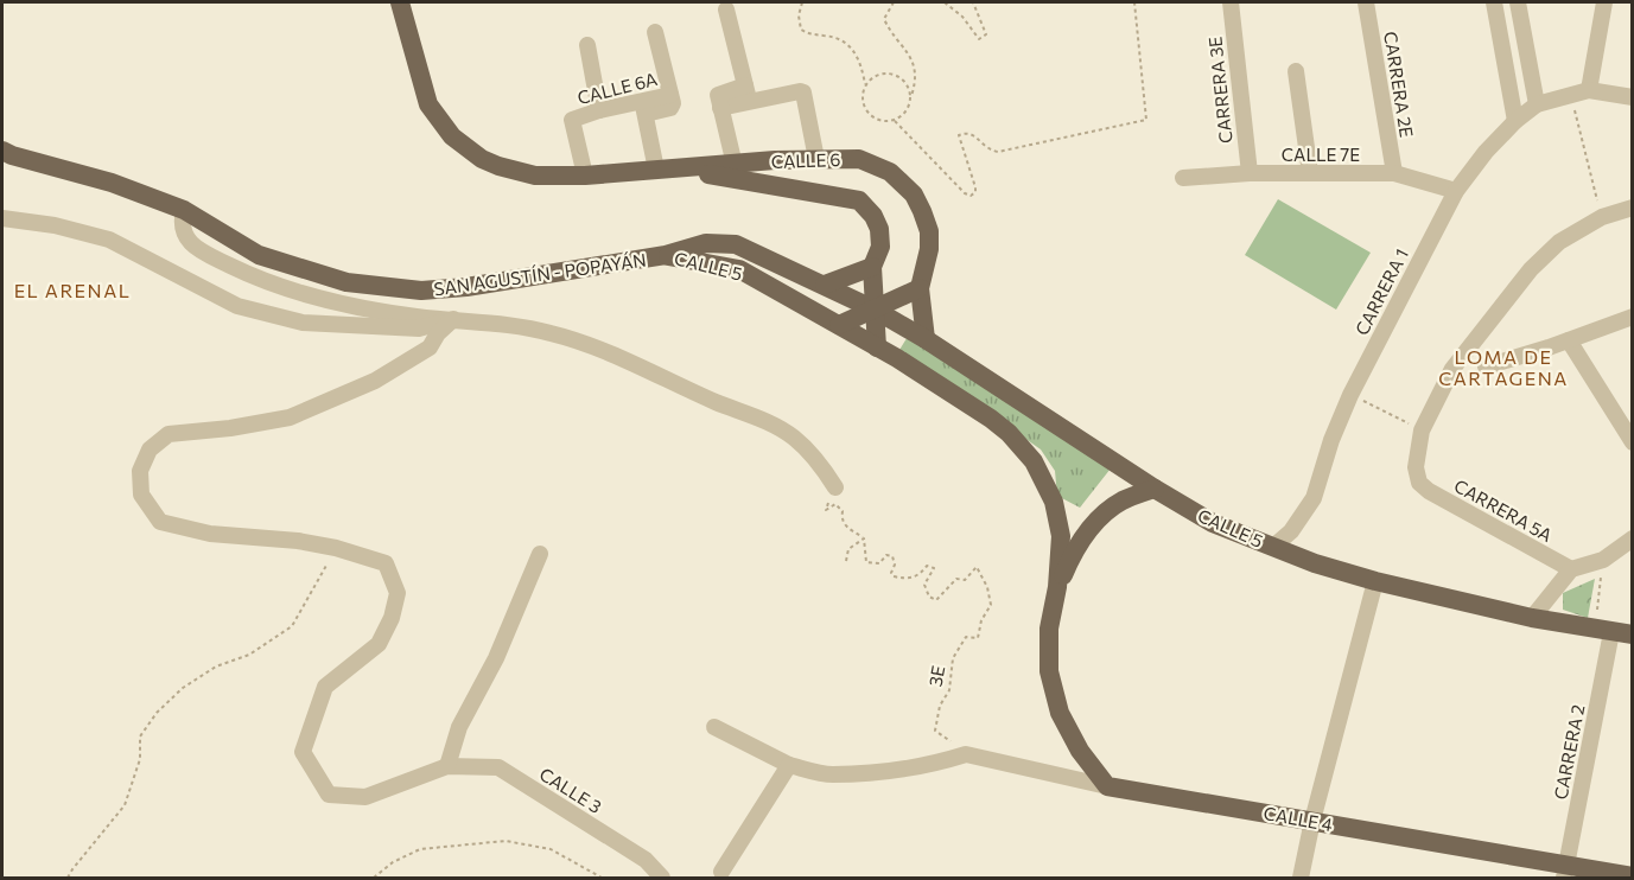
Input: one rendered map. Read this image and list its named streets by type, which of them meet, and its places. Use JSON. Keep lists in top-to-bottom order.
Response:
{
  "streets": {
    "main road": [
      "CALLE 6",
      "CALLE 5",
      "SAN AGUSTÍN - POPAYÁN",
      "CALLE 4"
    ],
    "street": [
      "CARRERA 2E",
      "CALLE 6A",
      "CARRERA 3E",
      "CALLE 7E",
      "CARRERA 1",
      "CARRERA 5A",
      "CARRERA 2",
      "CALLE 3"
    ],
    "path": ["3E"]
  },
  "crossings": [
    ["CARRERA 2E", "CALLE 7E"],
    ["CALLE 6A", "CALLE 6"],
    ["CARRERA 3E", "CALLE 7E"],
    ["CALLE 7E", "CARRERA 1"],
    ["CALLE 6", "CALLE 5"],
    ["CALLE 6", "SAN AGUSTÍN - POPAYÁN"],
    ["CALLE 5", "SAN AGUSTÍN - POPAYÁN"],
    ["CALLE 5", "CARRERA 1"],
    ["CALLE 5", "CARRERA 2"],
    ["3E", "CALLE 4"],
    ["CARRERA 2", "CALLE 4"]
  ],
  "districts": ["EL ARENAL", "LOMA DE CARTAGENA"]
}
